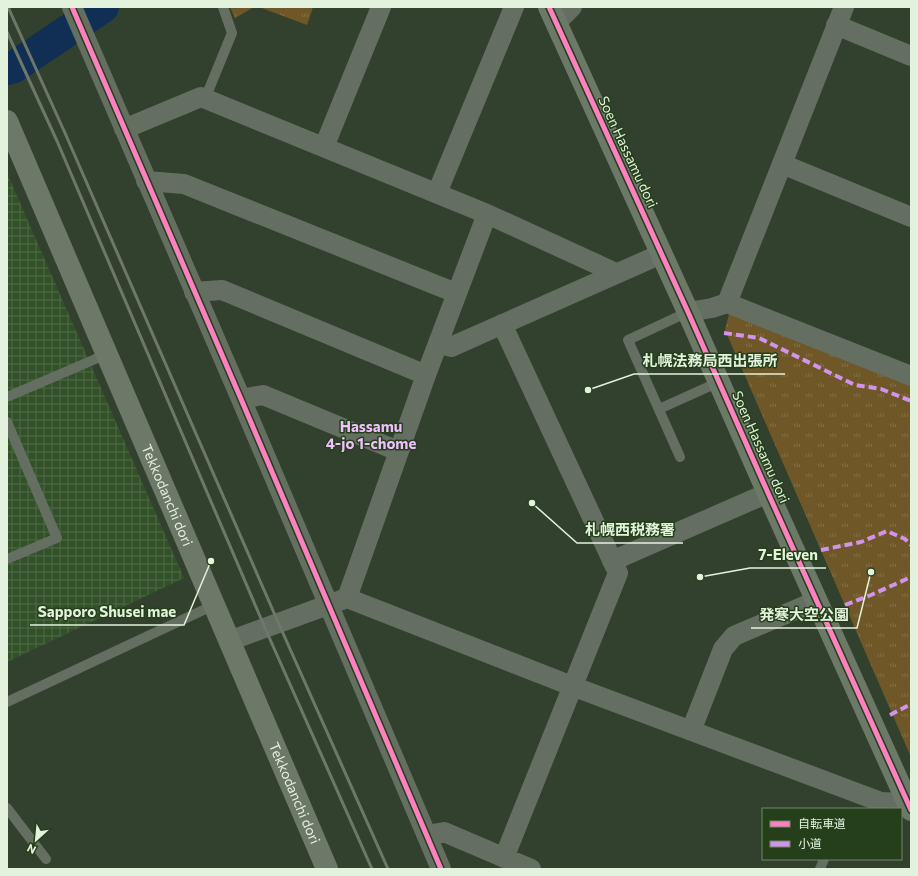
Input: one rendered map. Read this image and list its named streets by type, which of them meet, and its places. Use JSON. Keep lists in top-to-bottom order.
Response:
{
  "streets": {
    "street": ["Soen Hassamu dori", "Tekkodanchi dori"]
  },
  "districts": ["Hassamu 4-jo 1-chome"],
  "places": [
    "札幌法務局西出張所",
    "札幌西税務署",
    "Sapporo Shusei mae",
    "発寒大空公園",
    "7-Eleven"
  ],
  "legend": ["自転車道", "小道"],
  "north": "bottom left"
}
